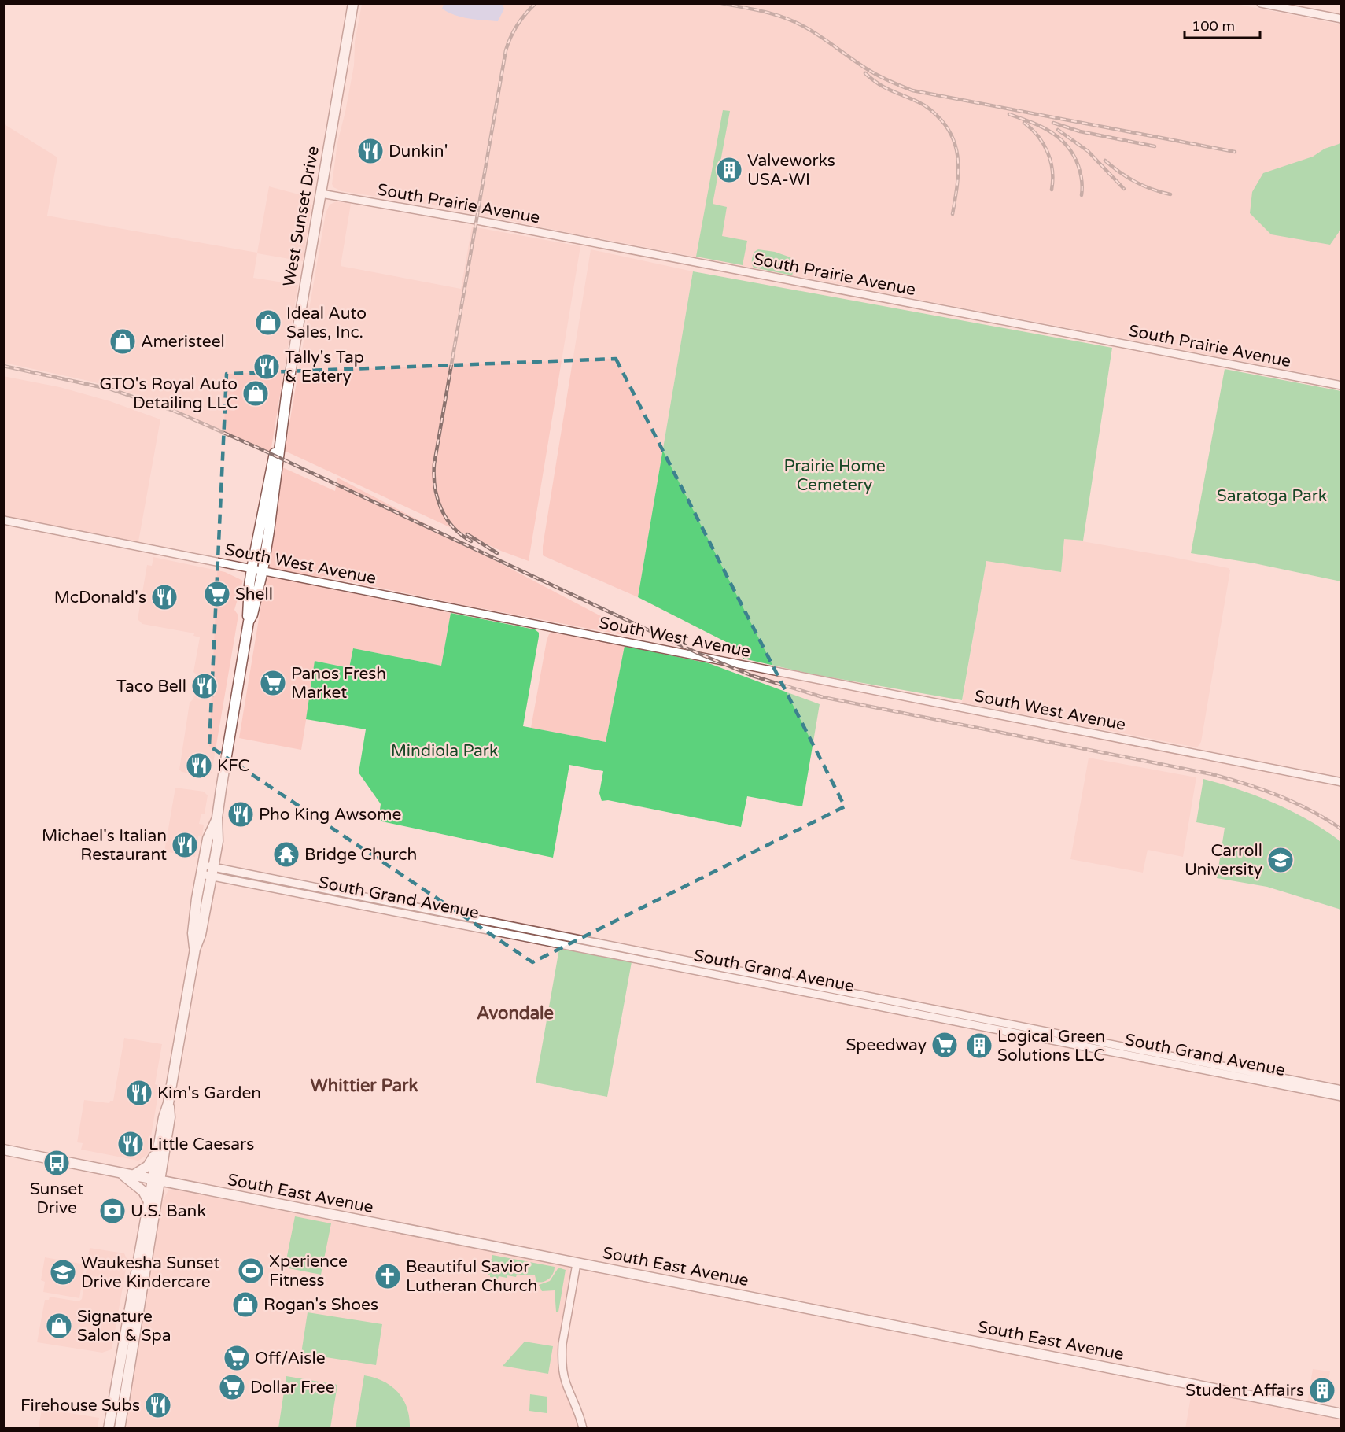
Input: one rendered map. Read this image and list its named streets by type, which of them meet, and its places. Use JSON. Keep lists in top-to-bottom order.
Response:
{
  "streets": {
    "main road": ["West Sunset Drive", "South East Avenue"],
    "street": ["South Prairie Avenue", "South West Avenue", "South Grand Avenue"]
  },
  "crossings": [
    ["South Prairie Avenue", "West Sunset Drive"],
    ["West Sunset Drive", "South West Avenue"],
    ["West Sunset Drive", "South Grand Avenue"],
    ["West Sunset Drive", "South East Avenue"]
  ],
  "districts": ["Avondale", "Whittier Park"],
  "parks": ["Prairie Home Cemetery", "Saratoga Park", "Mindiola Park"],
  "places": {
    "restaurant": [
      "Dunkin'",
      "Tally's Tap & Eatery",
      "McDonald's",
      "Taco Bell",
      "KFC",
      "Pho King Awsome",
      "Michael's Italian Restaurant",
      "Kim's Garden",
      "Little Caesars",
      "Firehouse Subs"
    ],
    "building": ["Valveworks USA-WI", "Logical Green Solutions LLC", "Student Affairs"],
    "shop": [
      "Ideal Auto Sales, Inc.",
      "Ameristeel",
      "GTO's Royal Auto Detailing LLC",
      "Rogan's Shoes",
      "Signature Salon & Spa"
    ],
    "supermarket": [
      "Shell",
      "Panos Fresh Market",
      "Speedway",
      "Off/Aisle",
      "Dollar Free"
    ],
    "temple": ["Bridge Church"],
    "school or university": ["Carroll University", "Waukesha Sunset Drive Kindercare"],
    "bus stop": ["Sunset Drive"],
    "bank": ["U.S. Bank"],
    "sports": ["Xperience Fitness"],
    "church": ["Beautiful Savior Lutheran Church"]
  },
  "scale_bar": "100 m"
}
